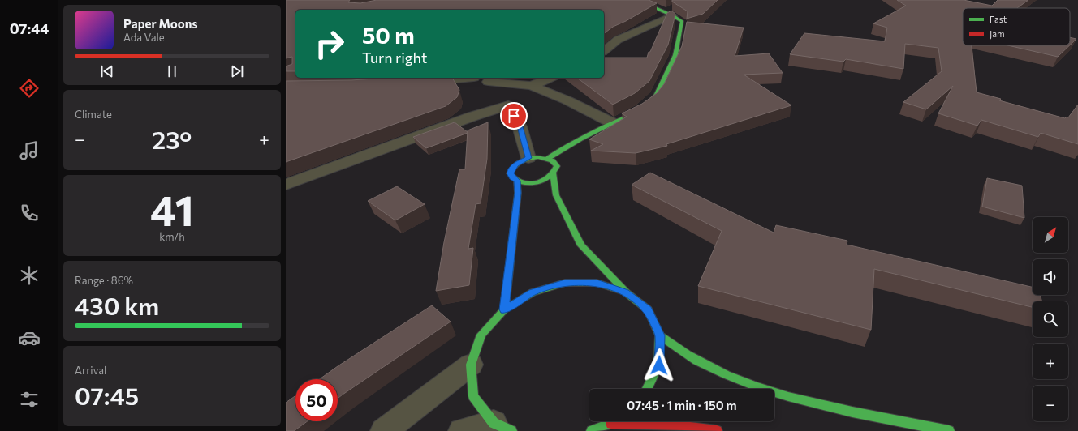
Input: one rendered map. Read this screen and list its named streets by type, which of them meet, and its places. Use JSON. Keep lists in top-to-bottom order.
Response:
{
  "legend": ["Fast", "Jam"],
  "north": "top right",
  "page": {
    "tabs": "07:44",
    "turn": ["50 m", "Turn right"],
    "song": ["Paper Moons", "Ada Vale"],
    "tile": [
      "Climate",
      ["41", "km/h"],
      ["Range · 86%", "430 km"],
      ["Arrival", "07:45"]
    ],
    "heat": ["−", "23°", "+"],
    "map_buttons": ["+", "−"],
    "limit": "50",
    "trip": "07:45 · 1 min · 150 m"
  }
}
